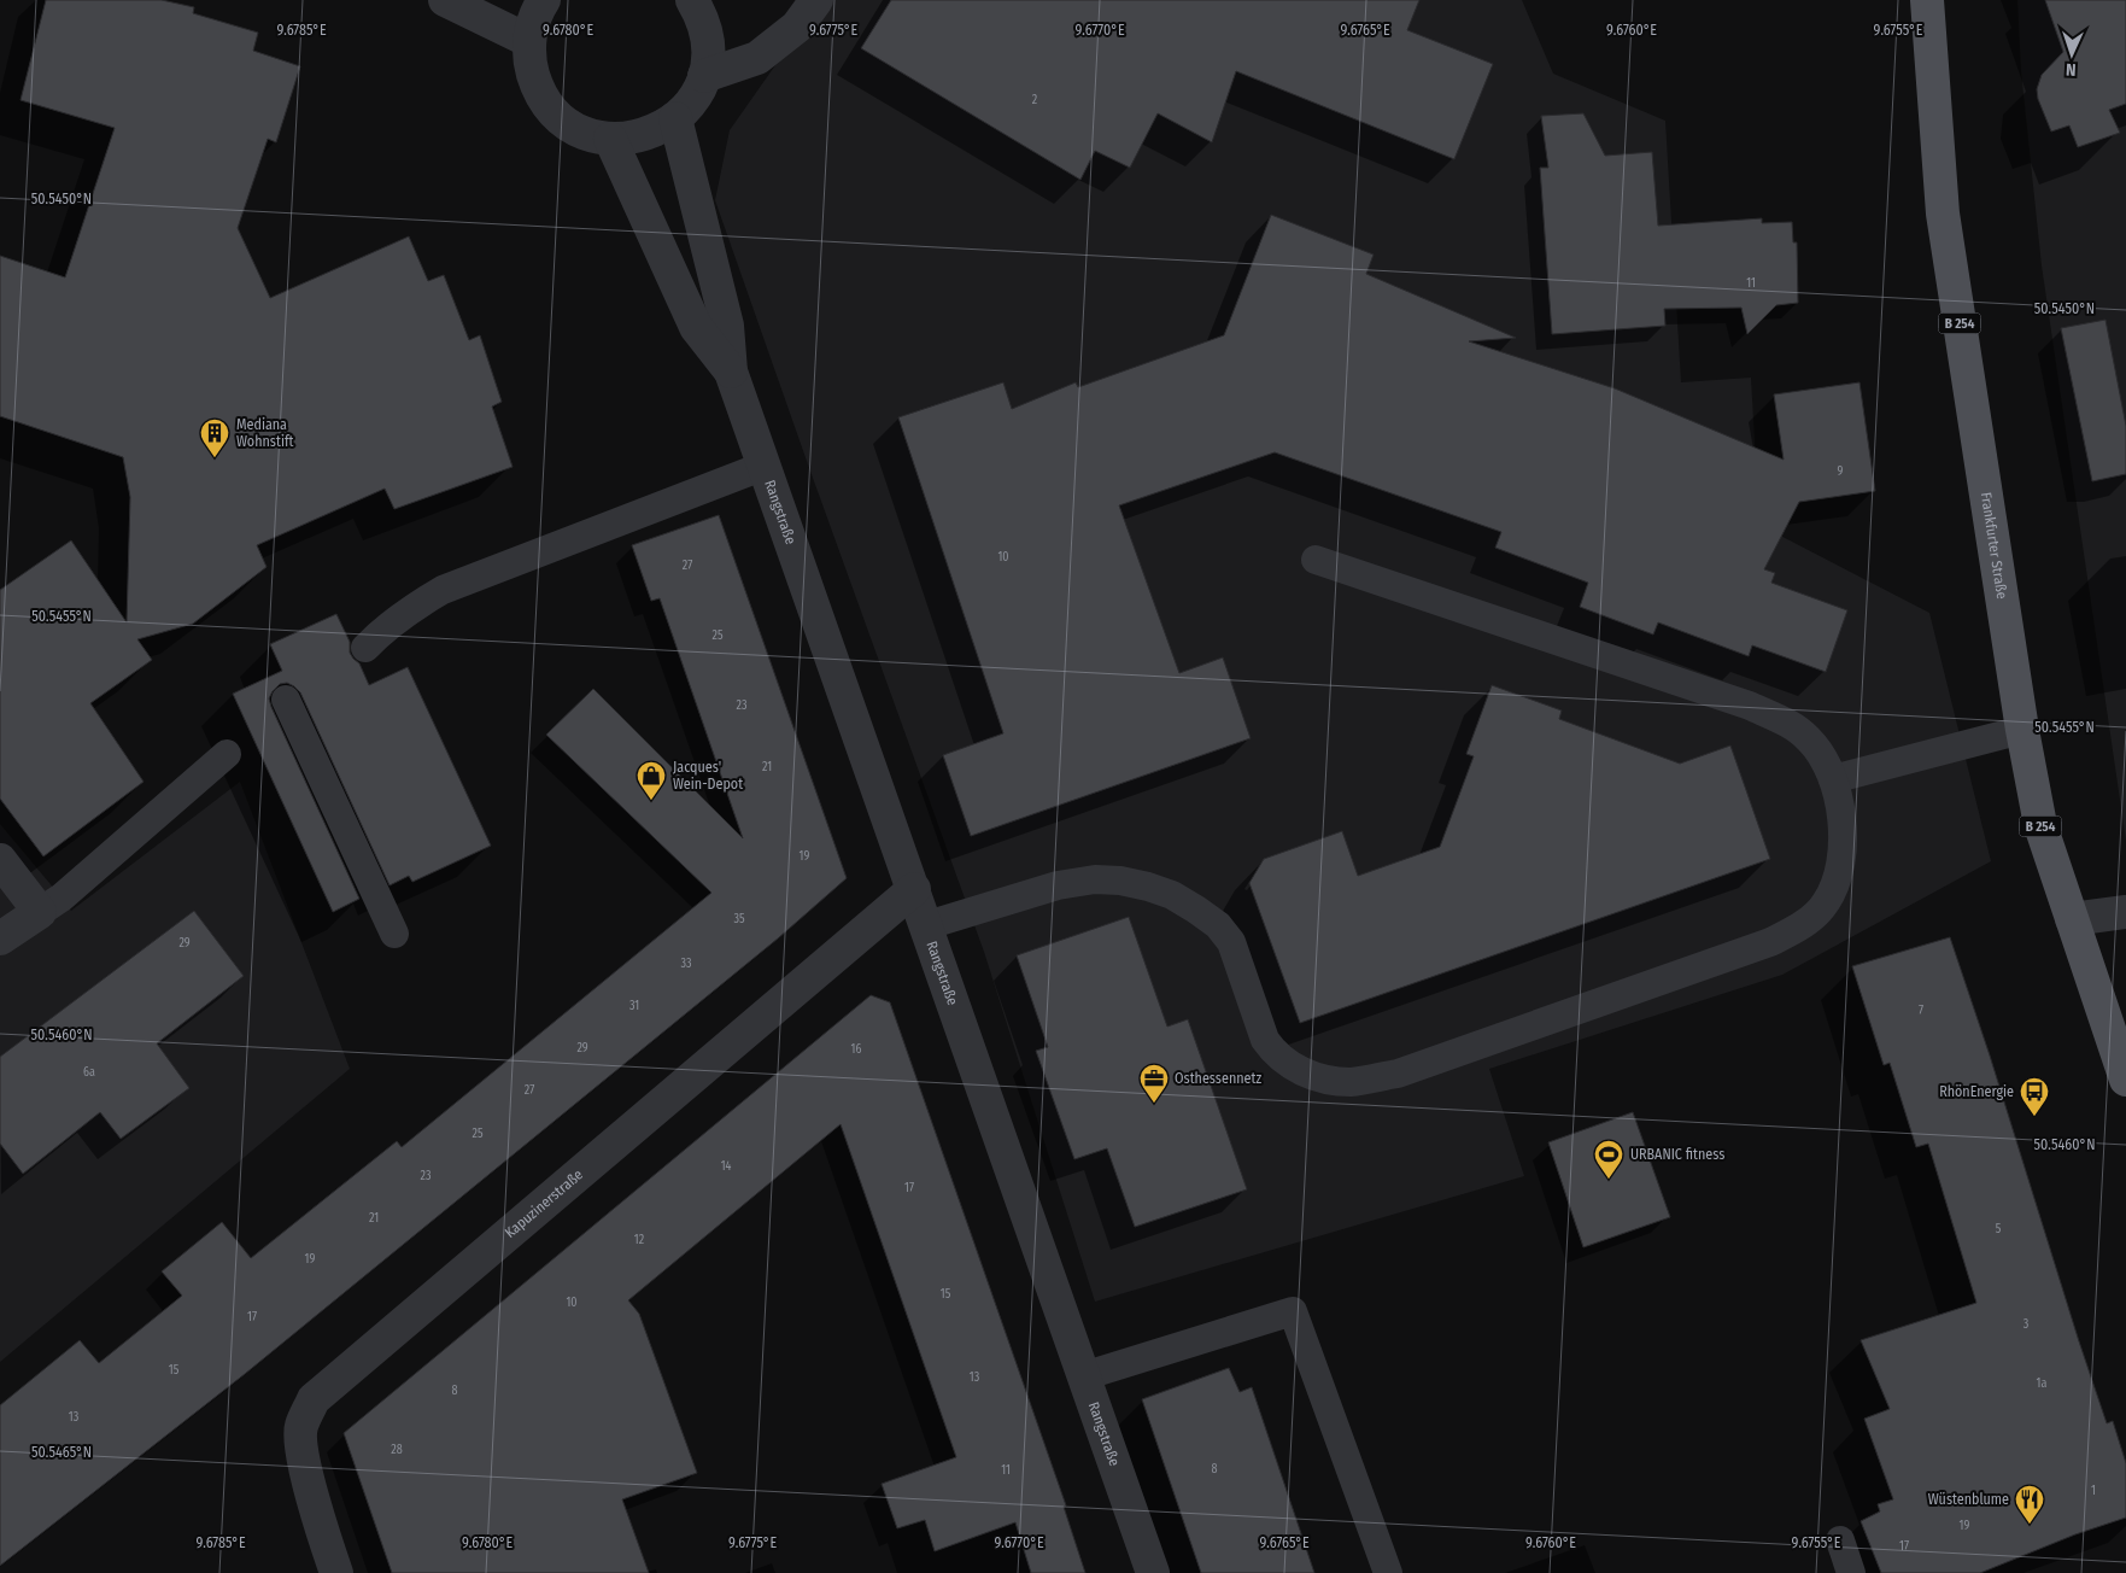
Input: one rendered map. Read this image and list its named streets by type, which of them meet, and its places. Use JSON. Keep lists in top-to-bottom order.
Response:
{
  "streets": {
    "main road": ["B 254", "Frankfurter Straße"],
    "street": ["Rangstraße", "Kapuzinerstraße"]
  },
  "crossings": [
    ["Rangstraße", "Kapuzinerstraße"]
  ],
  "places": {
    "building": ["Mediana Wohnstift"],
    "shop": ["Jacques' Wein-Depot"],
    "office": ["Osthessennetz"],
    "bus stop": ["RhönEnergie"],
    "sports": ["URBANIC fitness"],
    "restaurant": ["Wüstenblume"]
  },
  "house_numbers": [
    "2",
    "11",
    "9",
    "10",
    "27",
    "25",
    "23",
    "21",
    "19",
    "35",
    "29",
    "33",
    "31",
    "7",
    "29",
    "16",
    "6a",
    "27",
    "25",
    "14",
    "23",
    "17",
    "21",
    "5",
    "12",
    "19",
    "15",
    "10",
    "17",
    "3",
    "15",
    "13",
    "1a",
    "8",
    "13",
    "28",
    "8",
    "11",
    "1",
    "19",
    "17"
  ],
  "north": "bottom",
  "coordinates": [
    "9.6785°E",
    "9.6780°E",
    "9.6775°E",
    "9.6770°E",
    "9.6765°E",
    "9.6760°E",
    "9.6755°E",
    "50.5450°N",
    "50.5455°N",
    "50.5460°N",
    "50.5465°N"
  ]
}
